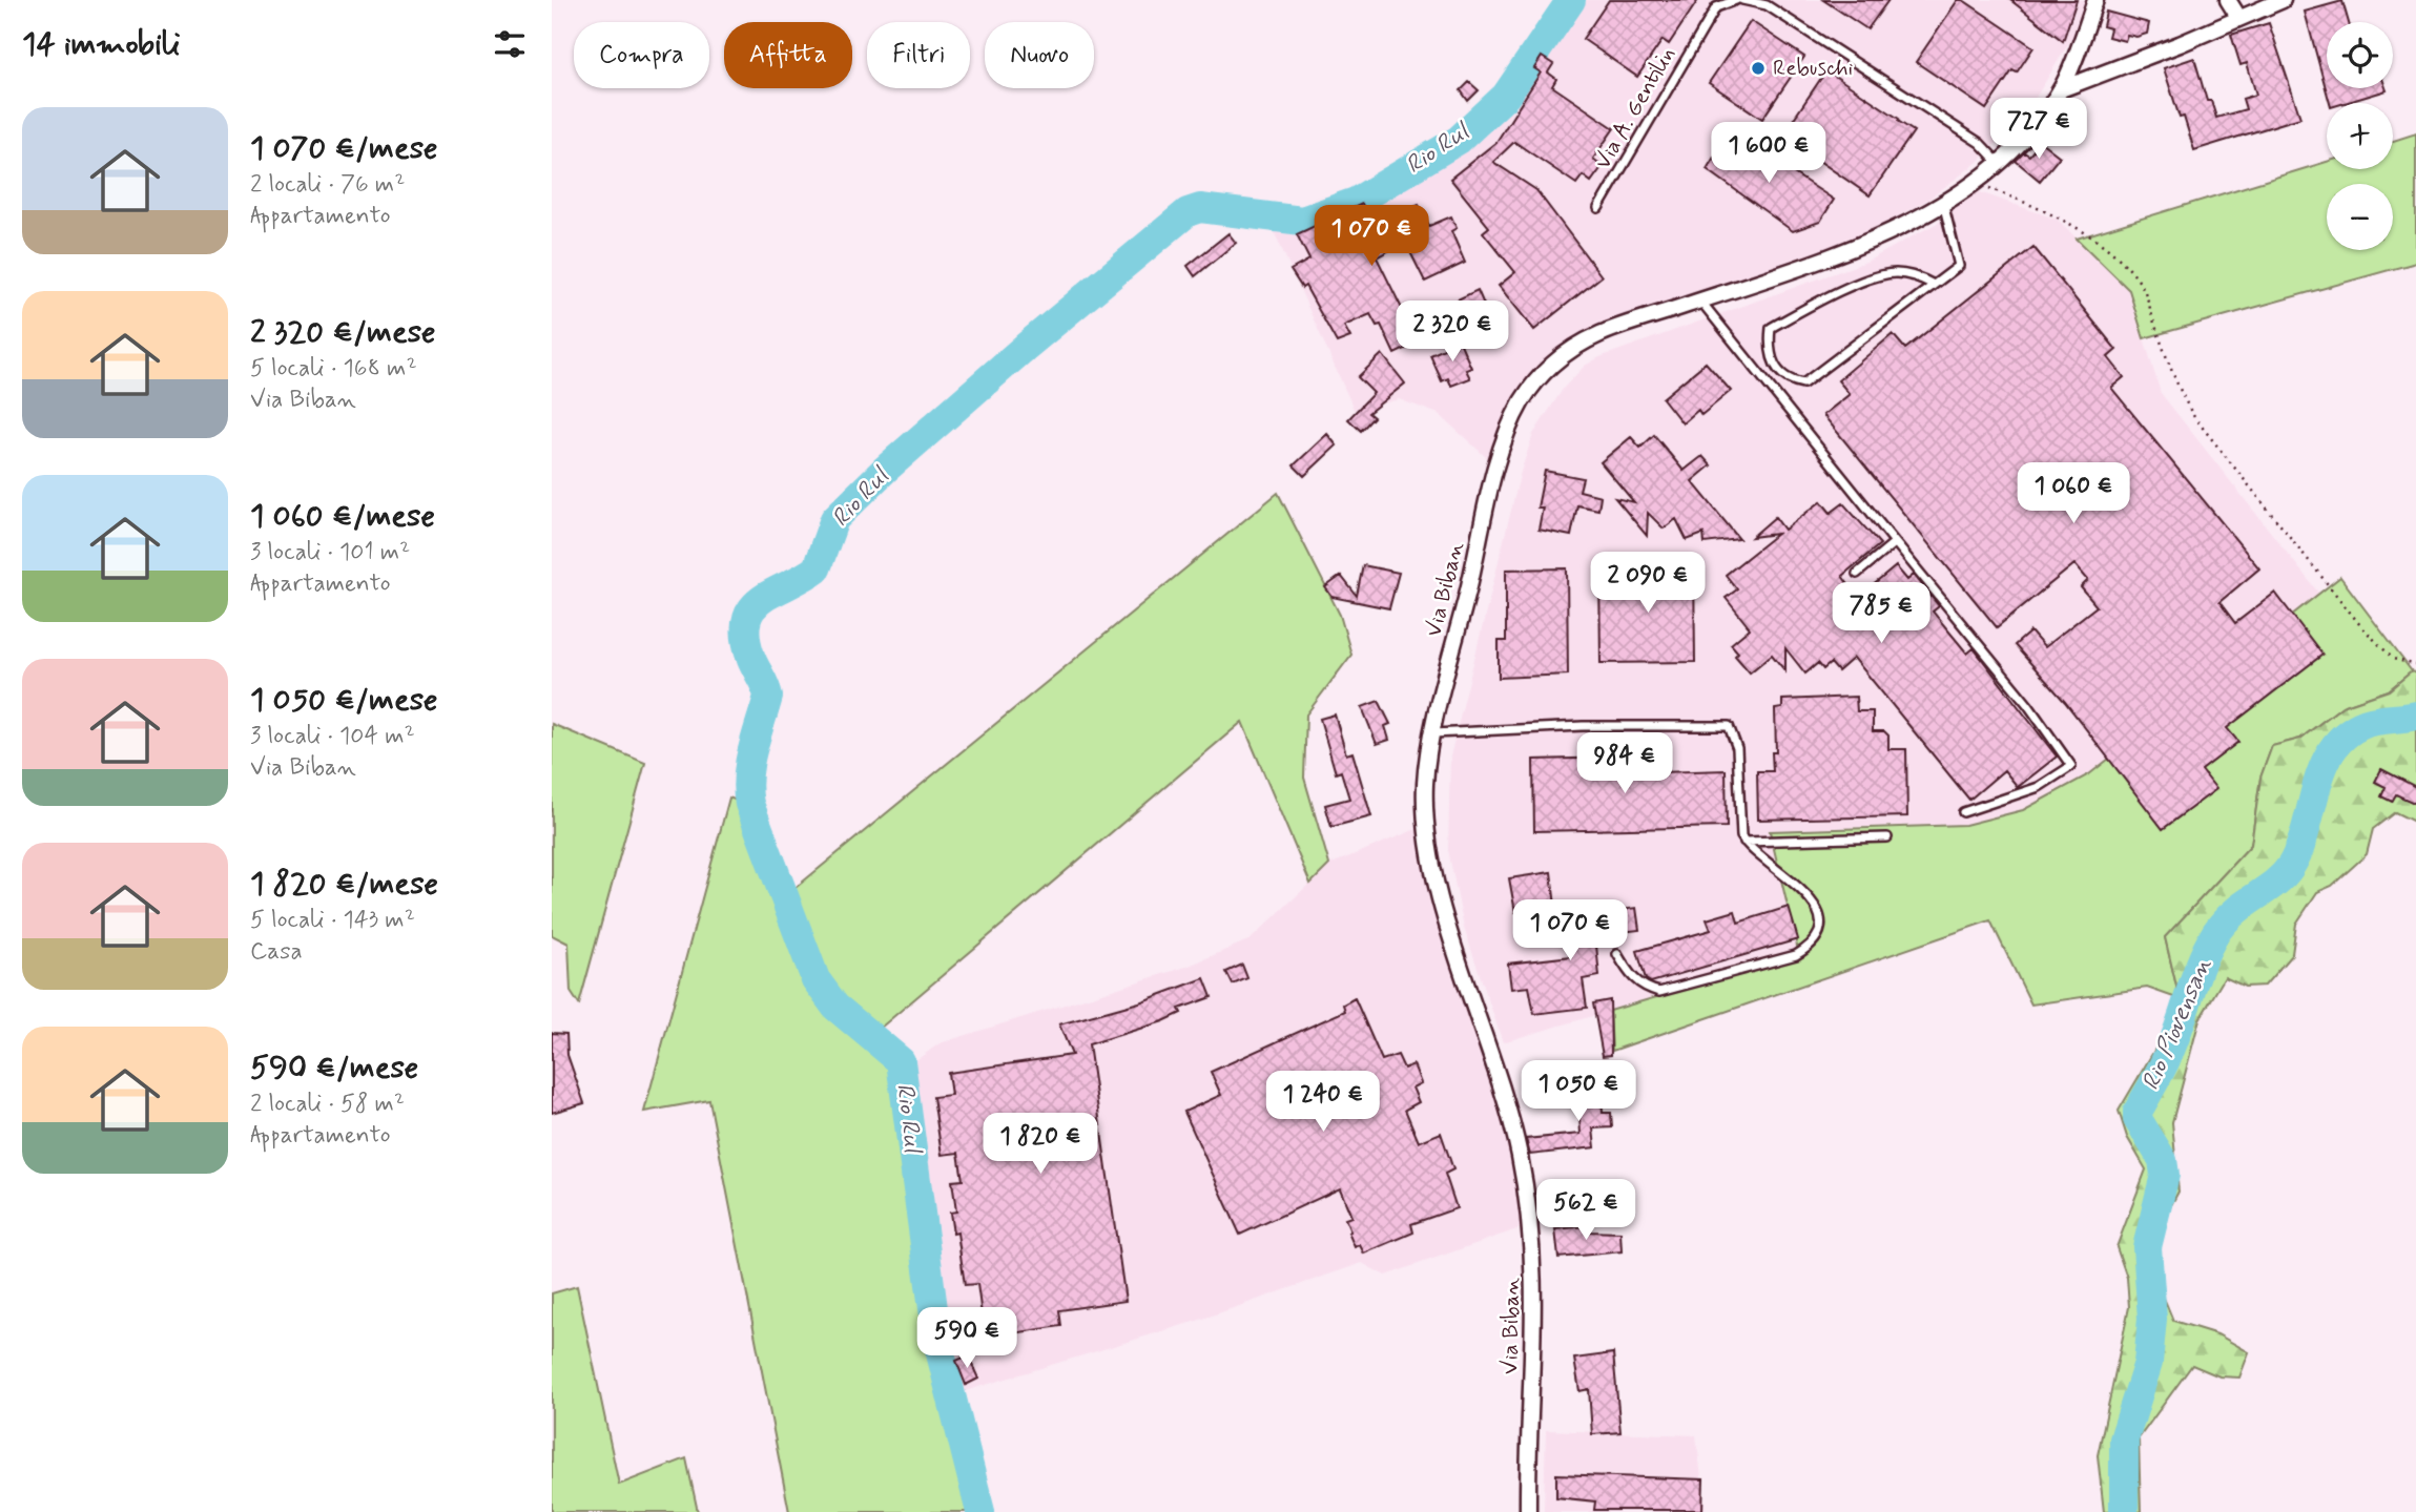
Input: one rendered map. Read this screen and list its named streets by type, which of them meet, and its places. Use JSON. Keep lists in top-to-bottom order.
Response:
{
  "streets": {
    "street": ["Via Biban"],
    "lane": ["Via A. Gentilin"]
  },
  "water": ["Rio Rul", "Rio Piovensan"],
  "places": ["Rebuschi"],
  "page": {
    "heading": "14 immobili",
    "map_buttons": ["+", "−"],
    "chip": [
      "Compra",
      "Affitta",
      "Filtri",
      "Nuovo"
    ],
    "list": [
      {
        "name": "1 070 €/mese",
        "note": "2 locali · 76 m² · Appartamento"
      },
      {
        "name": "2 320 €/mese",
        "note": "5 locali · 168 m² · Via Biban"
      },
      {
        "name": "1 060 €/mese",
        "note": "3 locali · 101 m² · Appartamento"
      },
      {
        "name": "1 050 €/mese",
        "note": "3 locali · 104 m² · Via Biban"
      },
      {
        "name": "1 820 €/mese",
        "note": "5 locali · 143 m² · Casa"
      },
      {
        "name": "590 €/mese",
        "note": "2 locali · 58 m² · Appartamento"
      }
    ],
    "price": [
      "727 €",
      "1 600 €",
      "1 070 €",
      "2 320 €",
      "1 060 €",
      "2 090 €",
      "785 €",
      "984 €",
      "1 070 €",
      "1 050 €",
      "1 240 €",
      "1 820 €",
      "562 €",
      "590 €"
    ]
  }
}
